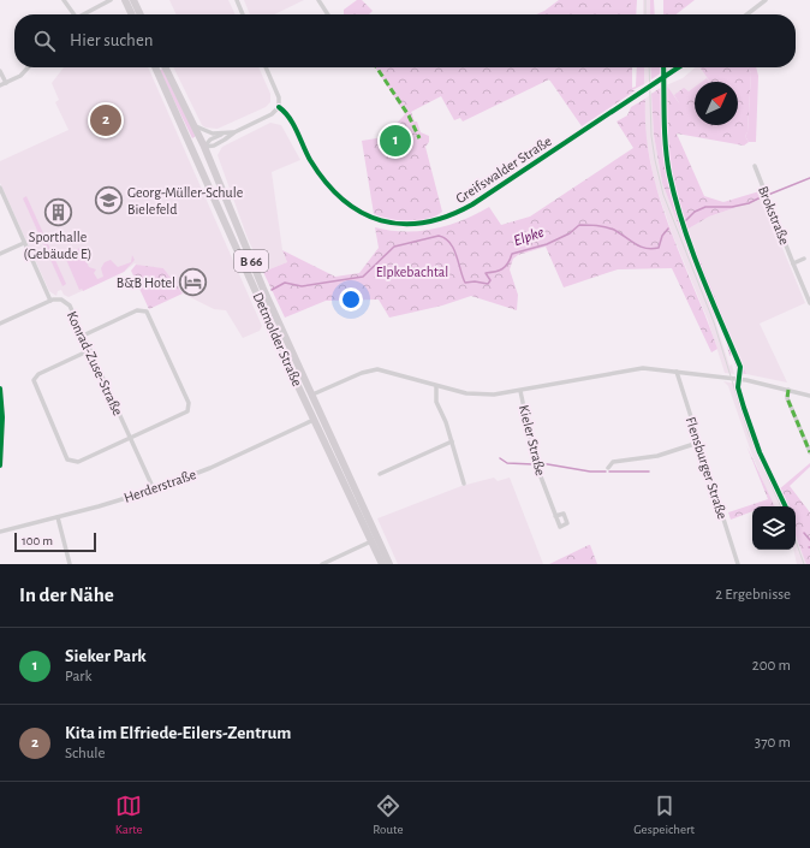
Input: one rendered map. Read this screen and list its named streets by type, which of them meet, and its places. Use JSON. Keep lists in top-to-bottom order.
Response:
{
  "streets": {
    "main road": ["B 66", "Detmolder Straße"],
    "street": [
      "Greifswalder Straße",
      "Brokstraße",
      "Konrad-Zuse-Straße",
      "Kieler Straße",
      "Flensburger Straße",
      "Herderstraße"
    ]
  },
  "crossings": [
    ["Detmolder Straße", "Herderstraße"],
    ["Konrad-Zuse-Straße", "Herderstraße"]
  ],
  "water": ["Elpke"],
  "parks": ["Elpkebachtal"],
  "places": {
    "school or university": ["Georg-Müller-Schule Bielefeld"],
    "building": ["Sporthalle (Gebäude E)"],
    "hotel": ["B&B Hotel"]
  },
  "scale_bar": "100 m",
  "north": "top right",
  "page": {
    "search": "Hier suchen",
    "pins": ["2", "1"],
    "scale": "100 m",
    "heading": ["In der Nähe", "2 Ergebnisse"],
    "list": [
      {
        "mark": "1",
        "name": "Sieker Park",
        "note": "Park",
        "value": "200 m"
      },
      {
        "mark": "2",
        "name": "Kita im Elfriede-Eilers-Zentrum",
        "note": "Schule",
        "value": "370 m"
      }
    ],
    "nav": ["Karte", "Route", "Gespeichert"]
  }
}
